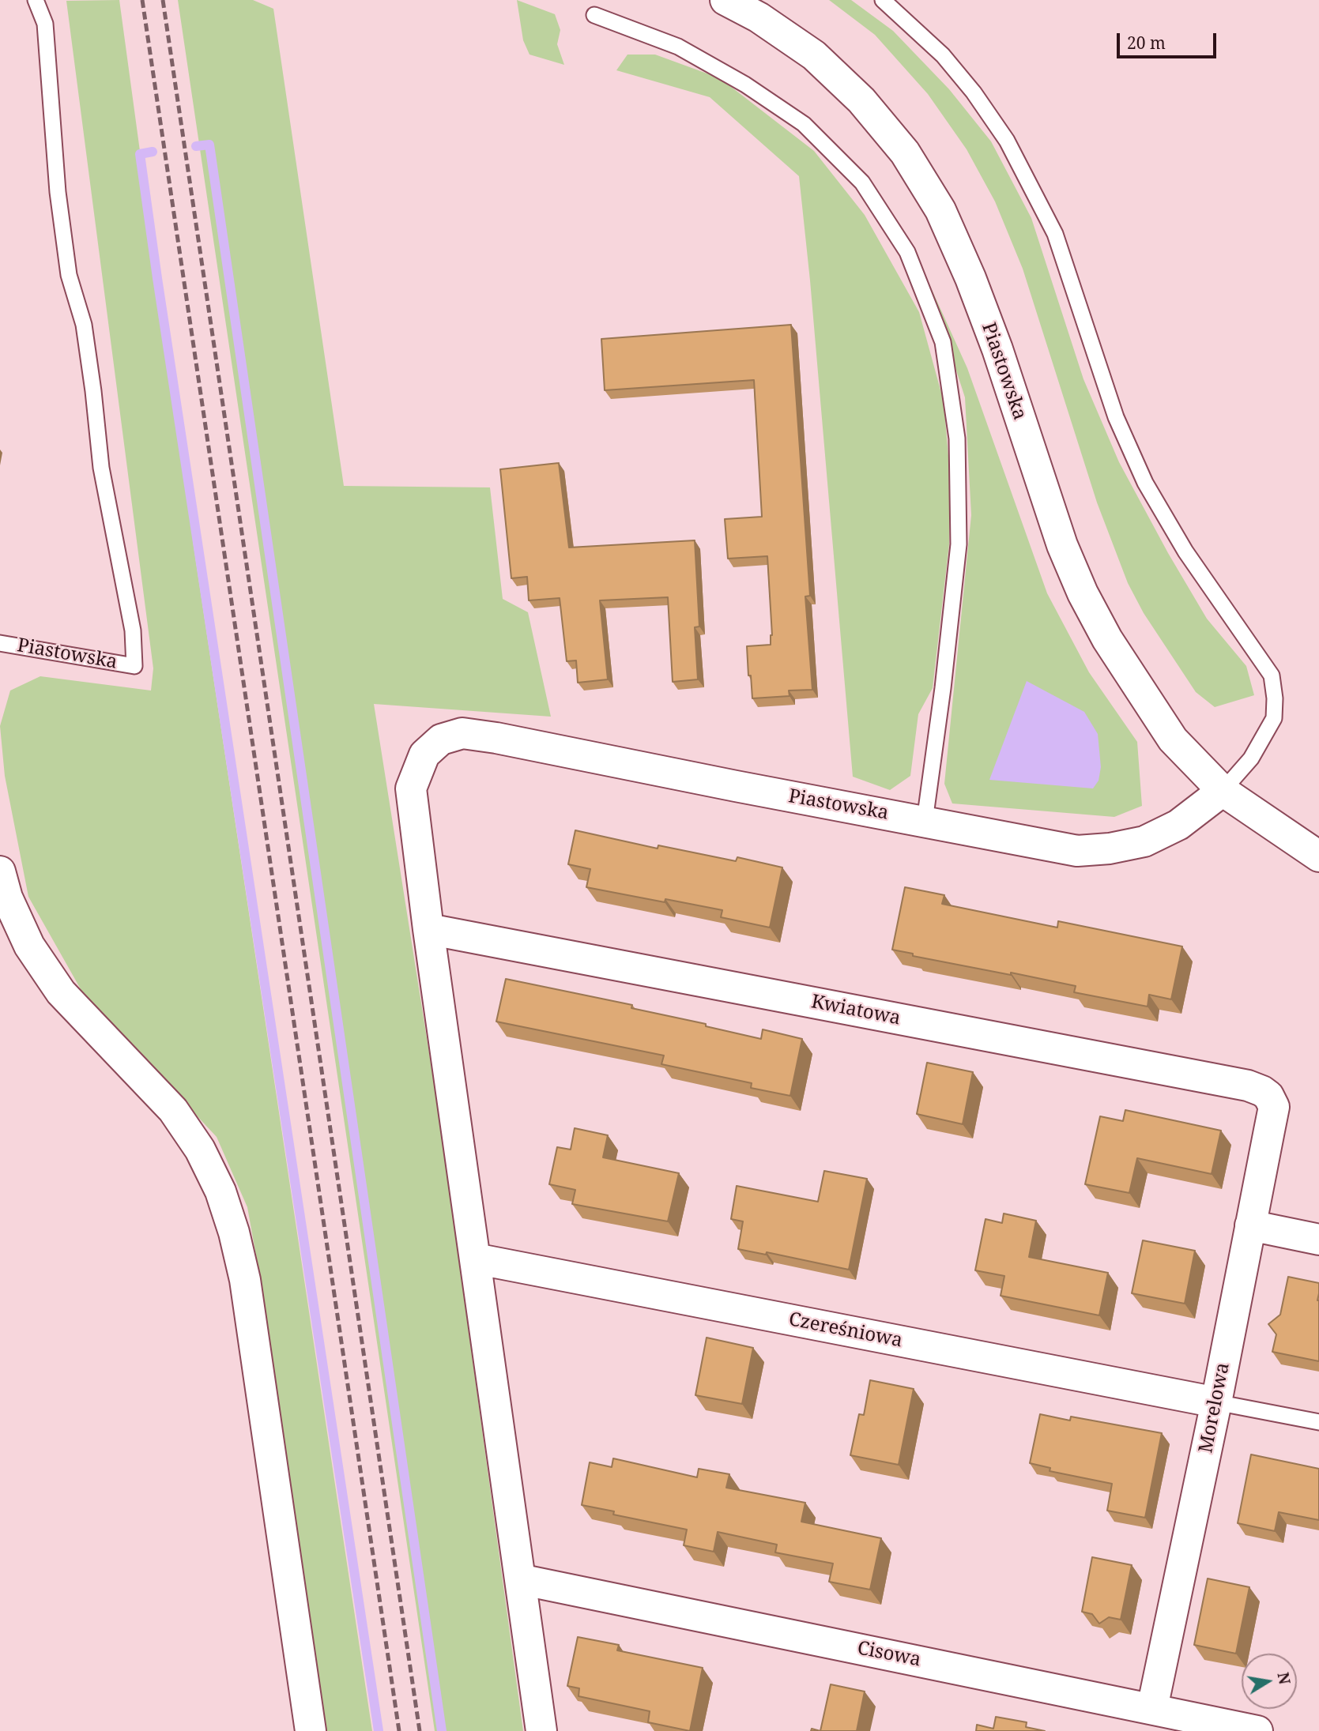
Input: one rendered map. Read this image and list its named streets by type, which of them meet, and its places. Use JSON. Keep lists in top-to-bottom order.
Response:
{
  "streets": {
    "street": [
      "Piastowska",
      "Kwiatowa",
      "Czereśniowa",
      "Morelowa",
      "Cisowa"
    ]
  },
  "crossings": [
    ["Piastowska", "Kwiatowa"],
    ["Kwiatowa", "Morelowa"],
    ["Czereśniowa", "Morelowa"],
    ["Morelowa", "Cisowa"]
  ],
  "scale_bar": "20 m",
  "north": "right"
}
